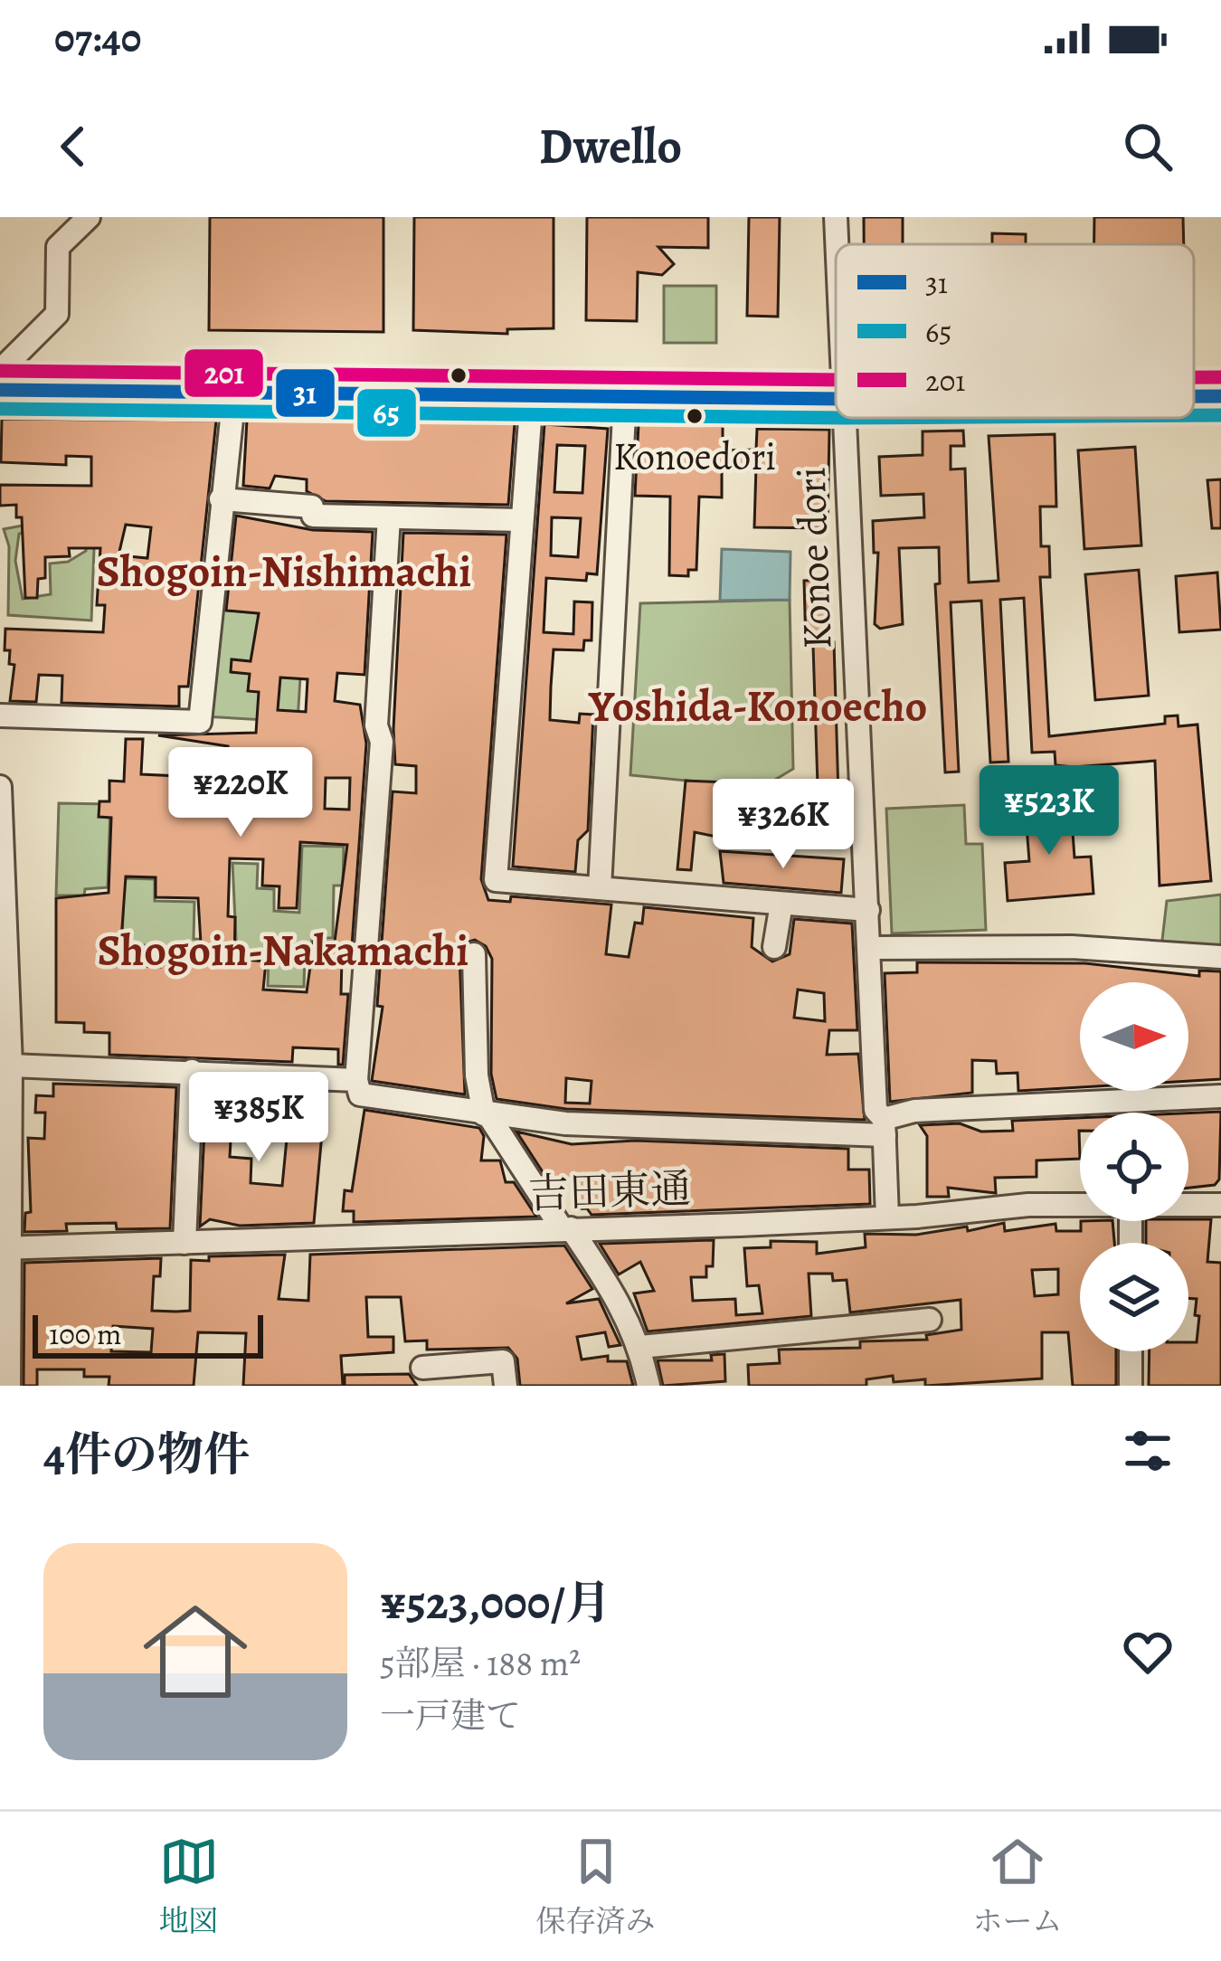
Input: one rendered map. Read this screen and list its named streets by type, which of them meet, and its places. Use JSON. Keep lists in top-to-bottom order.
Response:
{
  "streets": {
    "street": ["Konoe dori", "吉田東通"]
  },
  "crossings": [
    ["Konoe dori", "吉田東通"]
  ],
  "districts": ["Shogoin-Nishimachi", "Yoshida-Konoecho", "Shogoin-Nakamachi"],
  "places": ["Konoedori"],
  "lines": ["transit line 201", "transit line 31", "transit line 65"],
  "legend": ["31", "65", "201"],
  "scale_bar": "100 m",
  "north": "right",
  "page": {
    "status": "07:40",
    "header": "Dwello",
    "price": [
      "¥220K",
      "¥523K",
      "¥326K",
      "¥385K"
    ],
    "scale": "100 m",
    "heading": "4件の物件",
    "list": [
      {
        "name": "¥523,000/月",
        "note": "5部屋 · 188 m² · 一戸建て"
      }
    ],
    "tabs": ["地図", "保存済み", "ホーム"]
  }
}
